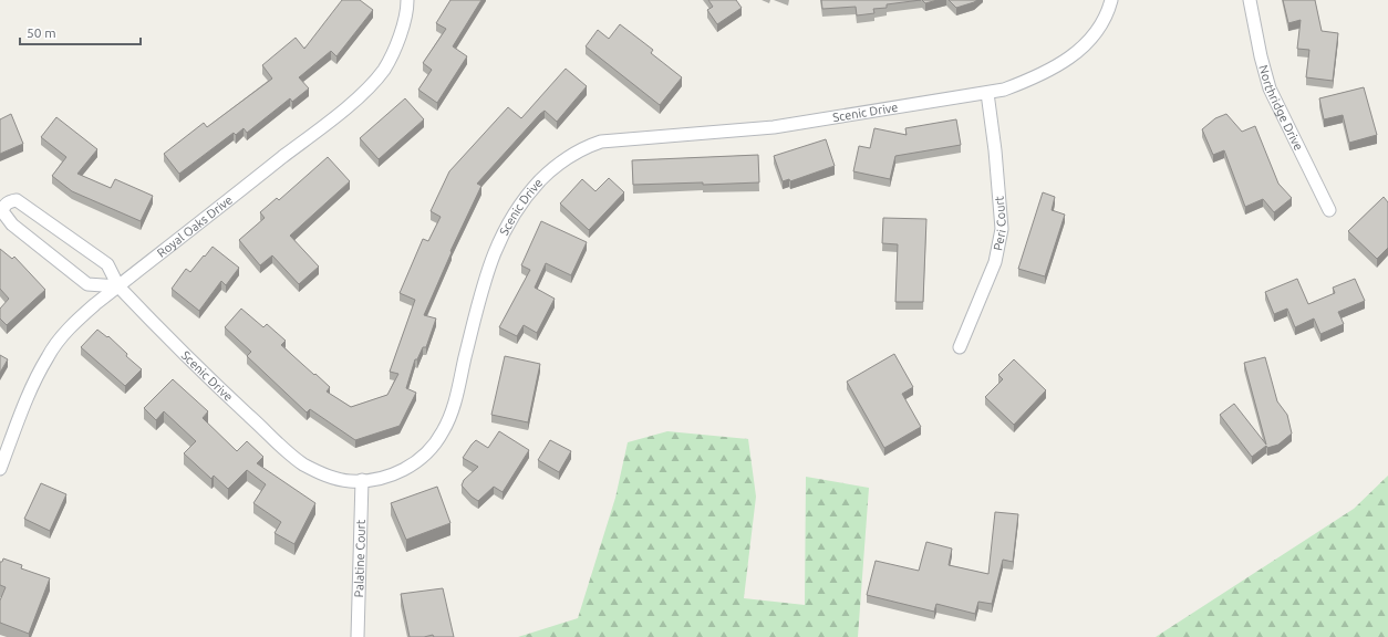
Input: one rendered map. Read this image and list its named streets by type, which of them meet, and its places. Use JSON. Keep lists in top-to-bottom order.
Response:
{
  "streets": {
    "street": [
      "Northridge Drive",
      "Scenic Drive",
      "Peri Court",
      "Royal Oaks Drive",
      "Palatine Court"
    ]
  },
  "crossings": [
    ["Scenic Drive", "Peri Court"],
    ["Scenic Drive", "Royal Oaks Drive"],
    ["Scenic Drive", "Palatine Court"]
  ],
  "scale_bar": "50 m"
}
